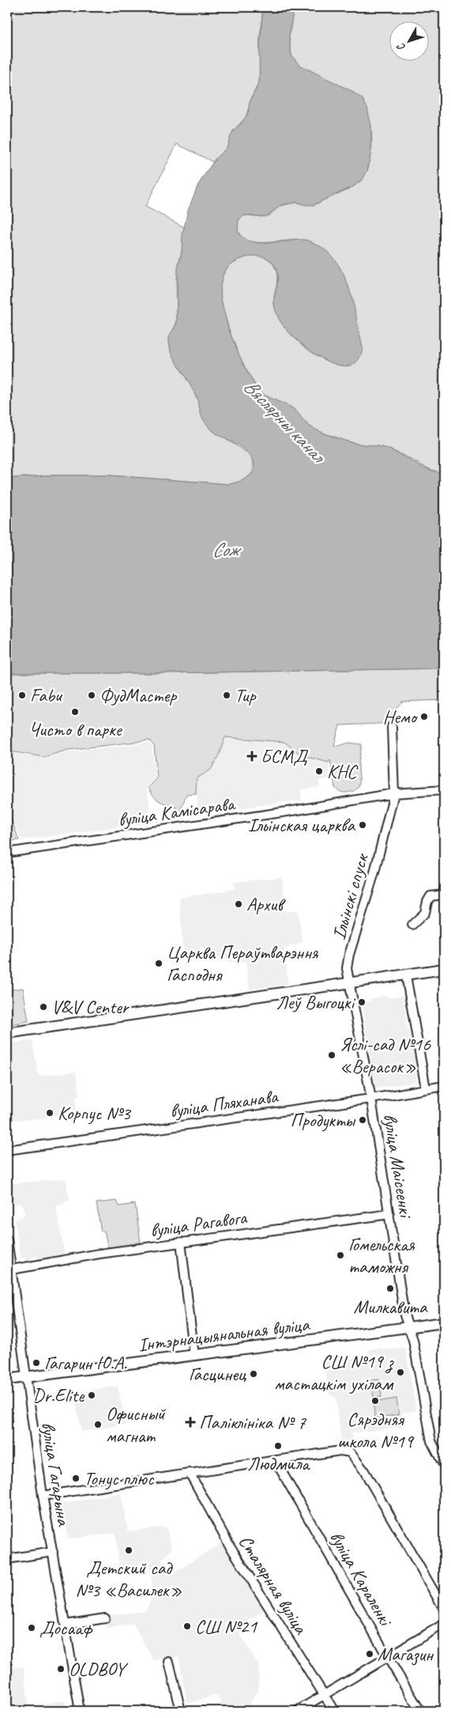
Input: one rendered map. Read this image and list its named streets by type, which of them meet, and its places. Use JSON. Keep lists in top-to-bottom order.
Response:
{
  "streets": {
    "main road": ["Інтэрнацыянальная вуліца"],
    "street": [
      "вуліца Камісарава",
      "Ільінскі спуск",
      "вуліца Пляханава",
      "вуліца Маісеенкі",
      "вуліца Рагавога",
      "вуліца Гагарына",
      "вуліца Караленкі",
      "Сталярная вуліца"
    ]
  },
  "crossings": [
    ["вуліца Камісарава", "Ільінскі спуск"],
    ["Ільінскі спуск", "вуліца Маісеенкі"],
    ["вуліца Пляханава", "вуліца Маісеенкі"],
    ["вуліца Маісеенкі", "вуліца Рагавога"],
    ["вуліца Маісеенкі", "Інтэрнацыянальная вуліца"],
    ["вуліца Рагавога", "вуліца Гагарына"],
    ["Інтэрнацыянальная вуліца", "вуліца Гагарына"]
  ],
  "water": ["Вяслярны канал", "Сож"],
  "places": {
    "other": [
      "Fabu",
      "ФудМастер",
      "Тир",
      "Чисто в парке",
      "Немо",
      "КНС",
      "Ільінская царква",
      "Архив",
      "Царква Пераўтварэння Гасподня",
      "Леў Выгоцкі",
      "V&V Center",
      "Яслі-сад №16 «Верасок»",
      "Корпус №3",
      "Продукты",
      "Гомельская таможня",
      "Милкавита",
      "Гагарин Ю.А.",
      "СШ №19 з мастацкім ухілам",
      "Гасцинец",
      "Dr.Elite",
      "Сярэдняя школа №19",
      "Офисный магнат",
      "Людмила",
      "Тонус плюс",
      "Детский сад №3 «Василек»",
      "СШ №21",
      "Досааф",
      "Магазин",
      "OLDBOY"
    ],
    "health": ["БСМД", "Паліклініка № 7"]
  },
  "north": "bottom left"
}
